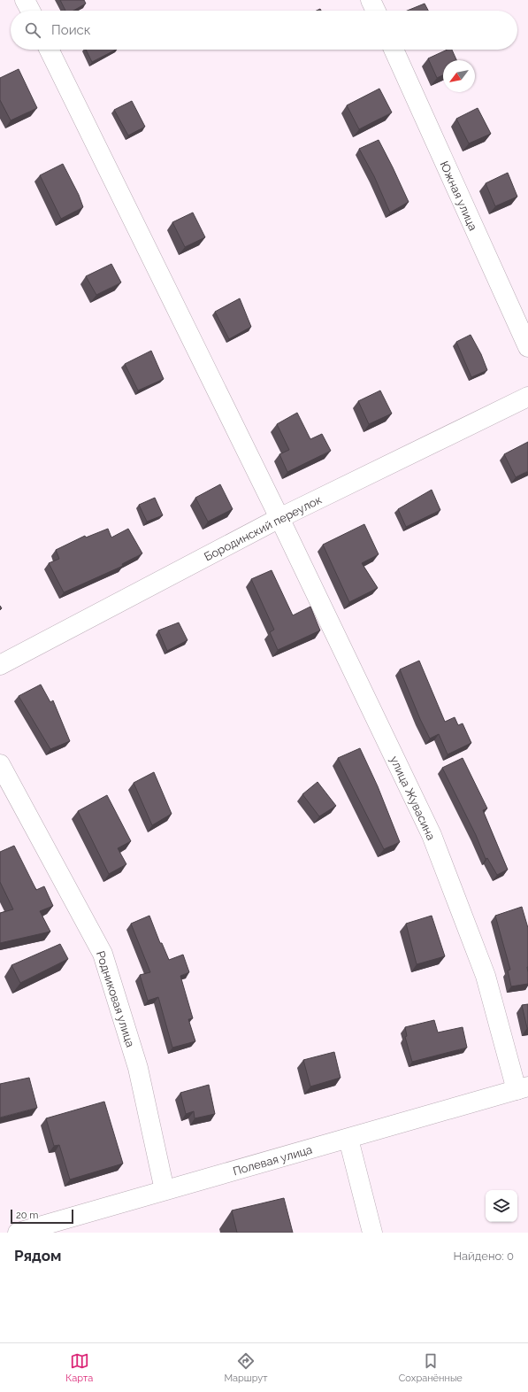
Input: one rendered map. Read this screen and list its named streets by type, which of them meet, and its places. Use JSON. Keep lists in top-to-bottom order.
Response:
{
  "streets": {
    "street": [
      "Южная улица",
      "Бородинский переулок",
      "улица Жувасина",
      "Родниковая улица",
      "Полевая улица"
    ]
  },
  "crossings": [
    ["Бородинский переулок", "улица Жувасина"],
    ["улица Жувасина", "Полевая улица"],
    ["Родниковая улица", "Полевая улица"]
  ],
  "scale_bar": "20 m",
  "north": "bottom left",
  "page": {
    "search": "Поиск",
    "scale": "20 m",
    "heading": ["Рядом", "Найдено: 0"],
    "nav": ["Карта", "Маршрут", "Сохранённые"]
  }
}
